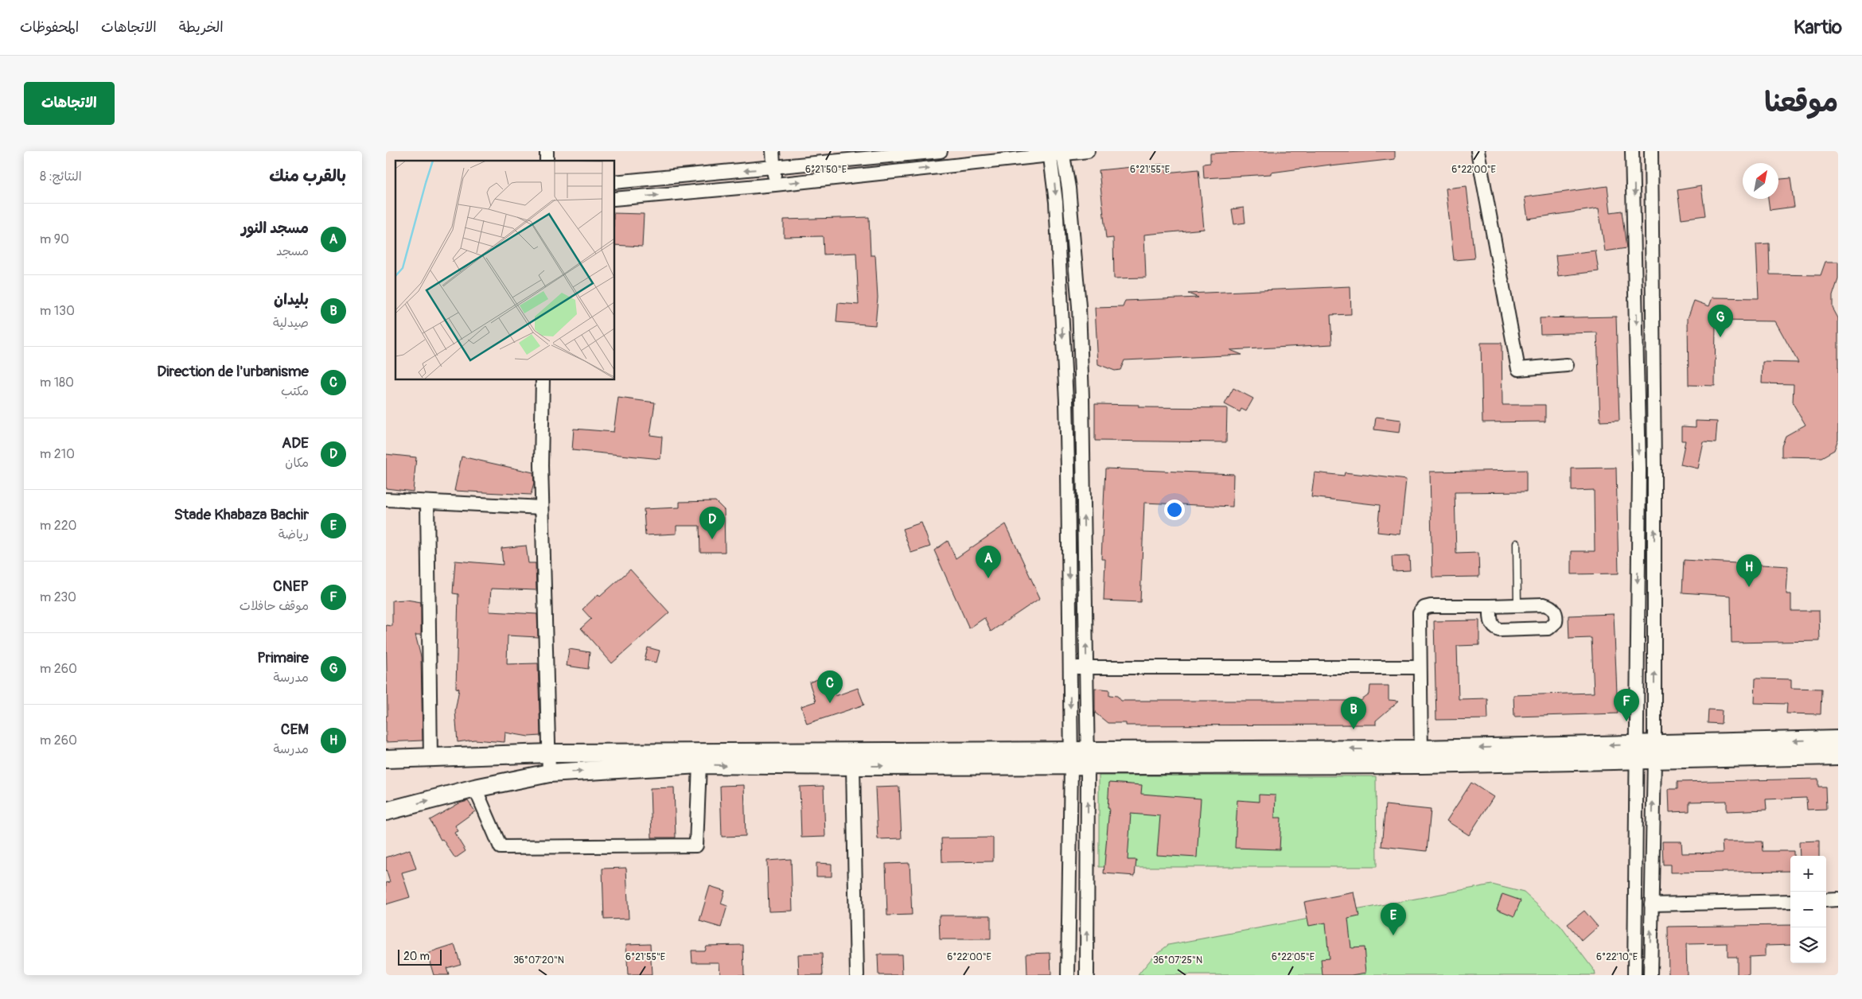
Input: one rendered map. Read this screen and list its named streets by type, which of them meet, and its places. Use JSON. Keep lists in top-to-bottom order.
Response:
{
  "scale_bar": "20 m",
  "north": "top right",
  "page": {
    "header": "Kartio",
    "nav": ["الخريطة", "الاتجاهات", "المحفوظات"],
    "title": "موقعنا",
    "buttons": "الاتجاهات",
    "heading": ["بالقرب منك", "النتائج: 8"],
    "list": [
      {
        "mark": "A",
        "name": "مسجد النور",
        "note": "مسجد",
        "value": "90 m"
      },
      {
        "mark": "B",
        "name": "بليدان",
        "note": "صيدلية",
        "value": "130 m"
      },
      {
        "mark": "C",
        "name": "Direction de l'urbanisme",
        "note": "مكتب",
        "value": "180 m"
      },
      {
        "mark": "D",
        "name": "ADE",
        "note": "مكان",
        "value": "210 m"
      },
      {
        "mark": "E",
        "name": "Stade Khabaza Bachir",
        "note": "رياضة",
        "value": "220 m"
      },
      {
        "mark": "F",
        "name": "CNEP",
        "note": "موقف حافلات",
        "value": "230 m"
      },
      {
        "mark": "G",
        "name": "Primaire",
        "note": "مدرسة",
        "value": "260 m"
      },
      {
        "mark": "H",
        "name": "CEM",
        "note": "مدرسة",
        "value": "260 m"
      }
    ],
    "pins": [
      "G",
      "D",
      "A",
      "H",
      "C",
      "F",
      "B",
      "E"
    ],
    "map_buttons": ["+", "−"],
    "scale": "20 m"
  },
  "coordinates": [
    "6°21'50\"E",
    "6°21'55\"E",
    "6°22'00\"E",
    "6°22'05\"E",
    "6°22'10\"E",
    "36°07'20\"N",
    "36°07'25\"N"
  ]
}
